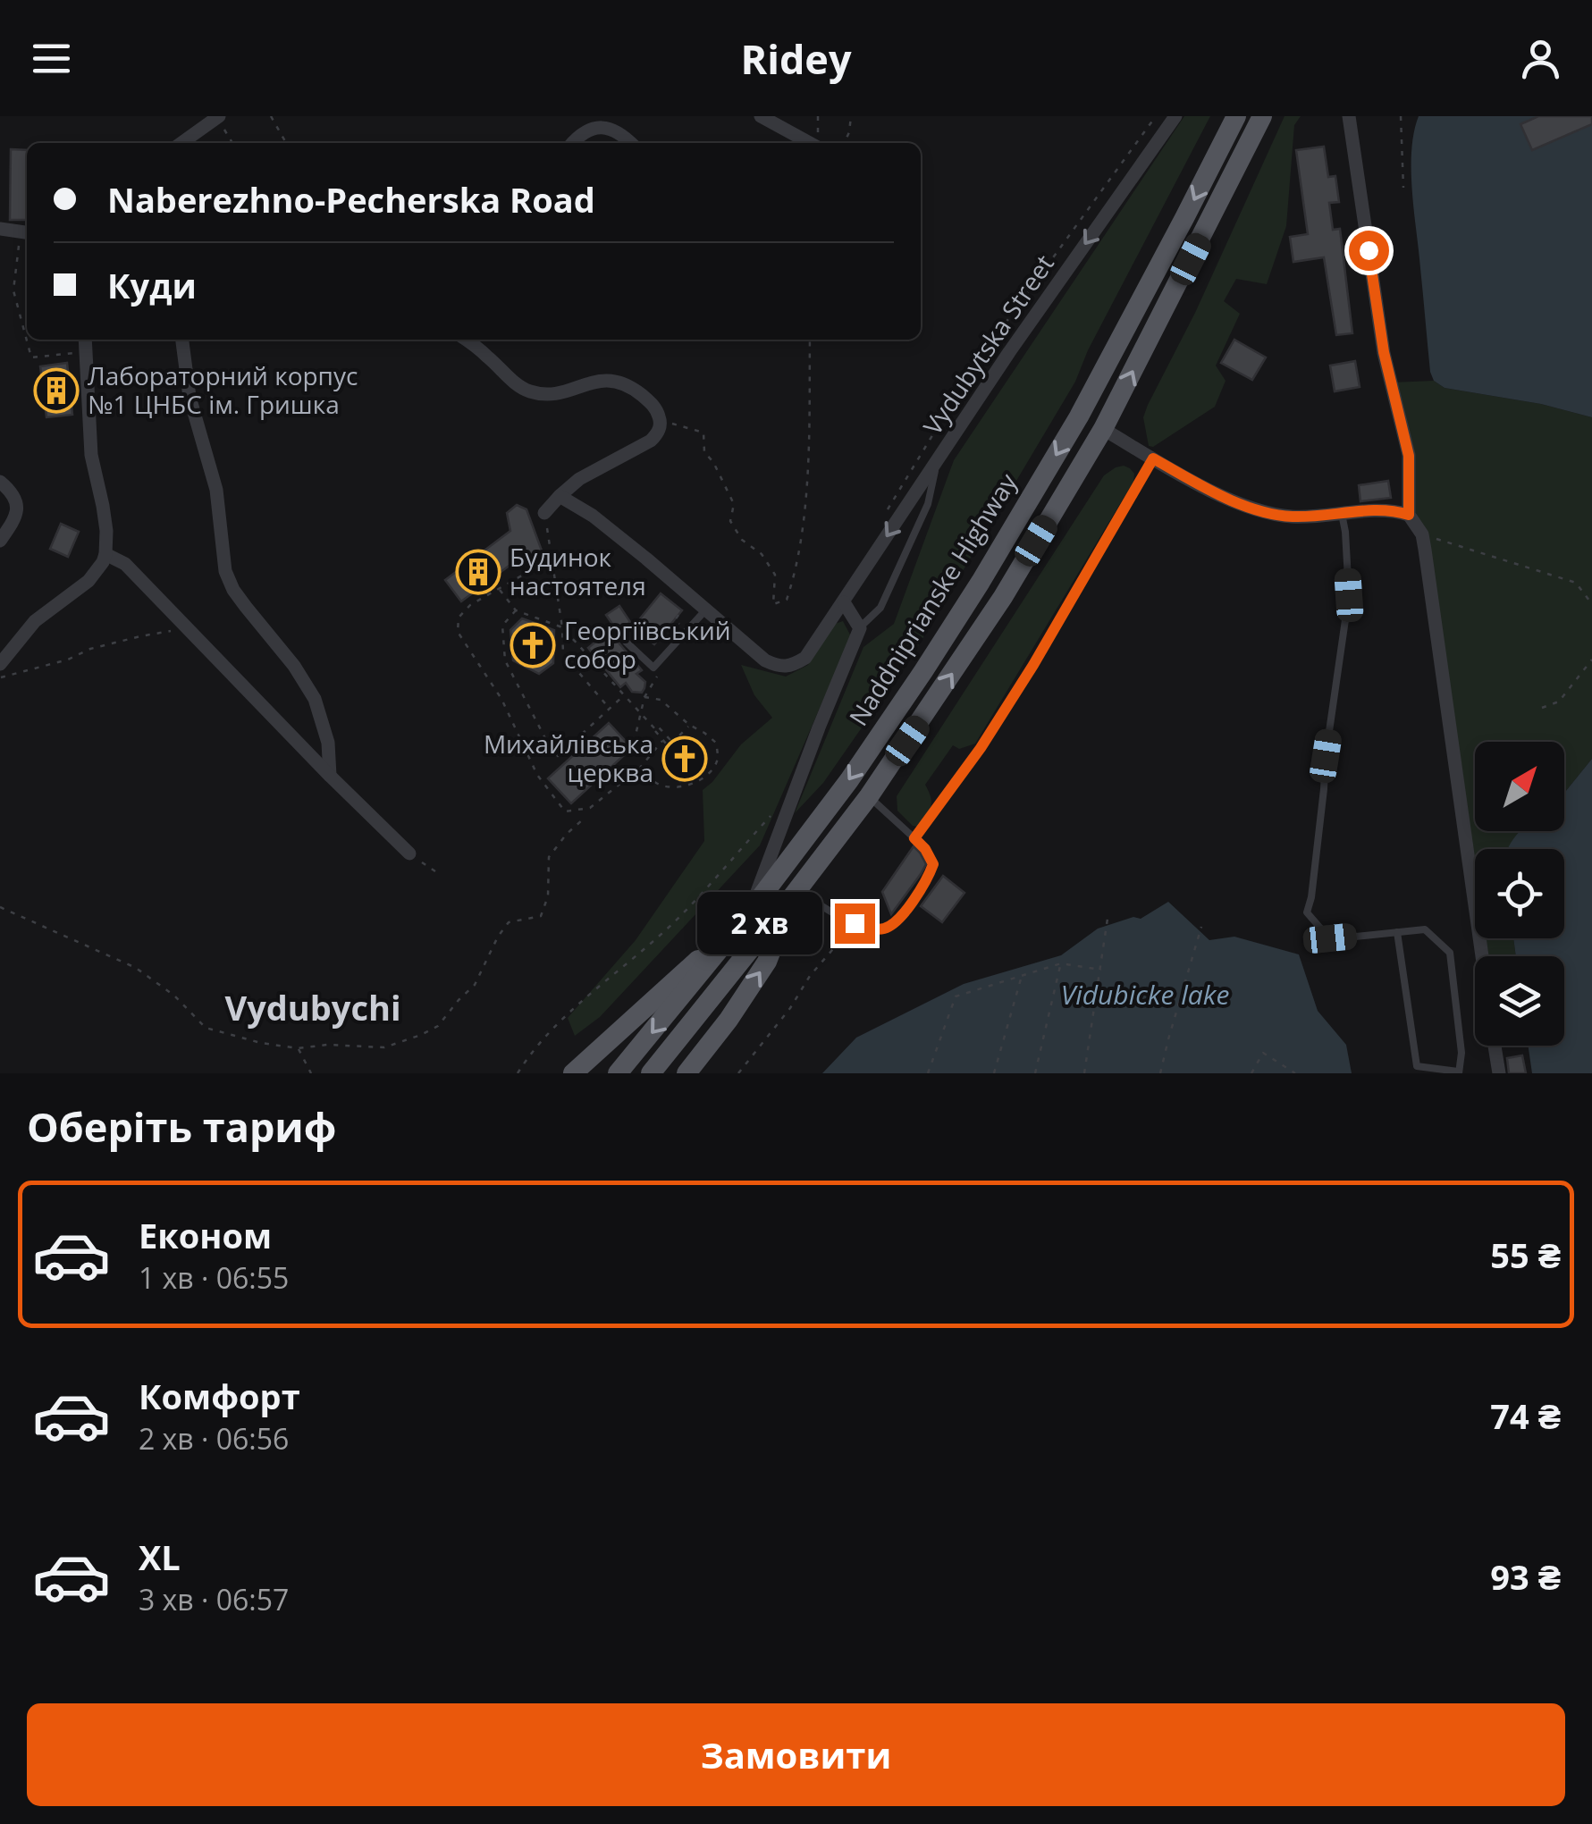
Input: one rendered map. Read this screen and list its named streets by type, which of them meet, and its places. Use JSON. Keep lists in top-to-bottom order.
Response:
{
  "streets": {
    "main road": ["Naddniprianske Highway"],
    "street": ["Vydubytska Street"]
  },
  "one_way": ["Vydubytska Street"],
  "districts": ["Vydubychi"],
  "water": ["Vidubicke lake"],
  "places": {
    "building": ["Лабораторний корпус №1 ЦНБС ім. Гришка", "Будинок настоятеля"],
    "church": ["Георгіївський собор", "Михайлівська церква"]
  },
  "north": "top right",
  "page": {
    "header": "Ridey",
    "banner": ["Naberezhno-Pecherska Road", "Куди"],
    "bubble": "2 хв",
    "heading": "Оберіть тариф",
    "list": [
      {
        "name": "Економ",
        "note": "1 хв · 06:55",
        "value": "55 ₴"
      },
      {
        "name": "Комфорт",
        "note": "2 хв · 06:56",
        "value": "74 ₴"
      },
      {
        "name": "XL",
        "note": "3 хв · 06:57",
        "value": "93 ₴"
      }
    ],
    "buttons": "Замовити"
  }
}
